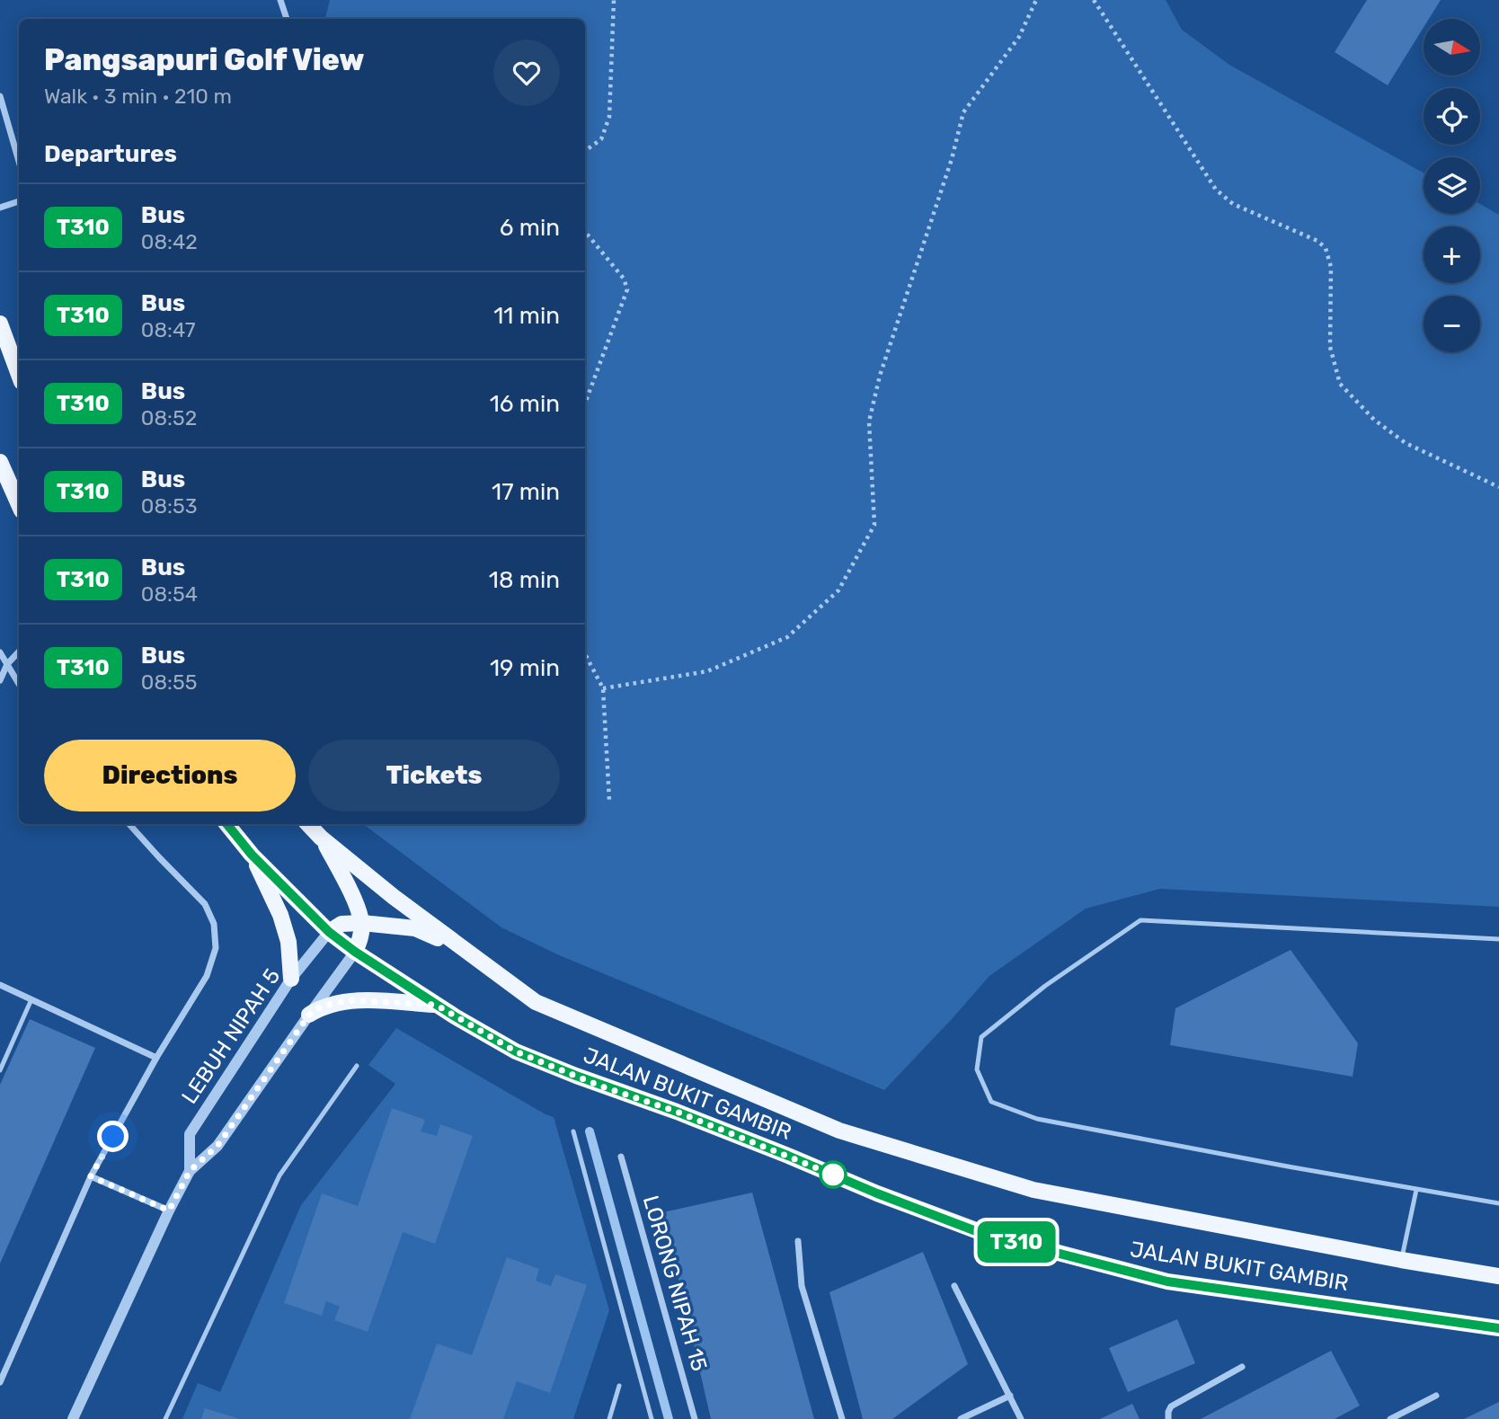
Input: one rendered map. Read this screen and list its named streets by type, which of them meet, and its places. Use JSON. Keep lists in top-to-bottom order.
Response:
{
  "streets": {
    "main road": ["JALAN BUKIT GAMBIR"],
    "street": ["LEBUH NIPAH 5", "LORONG NIPAH 15"]
  },
  "crossings": [
    ["LEBUH NIPAH 5", "JALAN BUKIT GAMBIR"]
  ],
  "lines": ["bus line T310"],
  "north": "right",
  "page": {
    "on_map": "T310",
    "map_buttons": ["+", "−"],
    "heading": [
      ["Pangsapuri Golf View", "Walk · 3 min · 210 m"],
      "Departures"
    ],
    "list": [
      {
        "mark": "T310",
        "name": "Bus",
        "note": "08:42",
        "value": "6 min"
      },
      {
        "mark": "T310",
        "name": "Bus",
        "note": "08:47",
        "value": "11 min"
      },
      {
        "mark": "T310",
        "name": "Bus",
        "note": "08:52",
        "value": "16 min"
      },
      {
        "mark": "T310",
        "name": "Bus",
        "note": "08:53",
        "value": "17 min"
      },
      {
        "mark": "T310",
        "name": "Bus",
        "note": "08:54",
        "value": "18 min"
      },
      {
        "mark": "T310",
        "name": "Bus",
        "note": "08:55",
        "value": "19 min"
      }
    ],
    "buttons": ["Directions", "Tickets"]
  }
}
